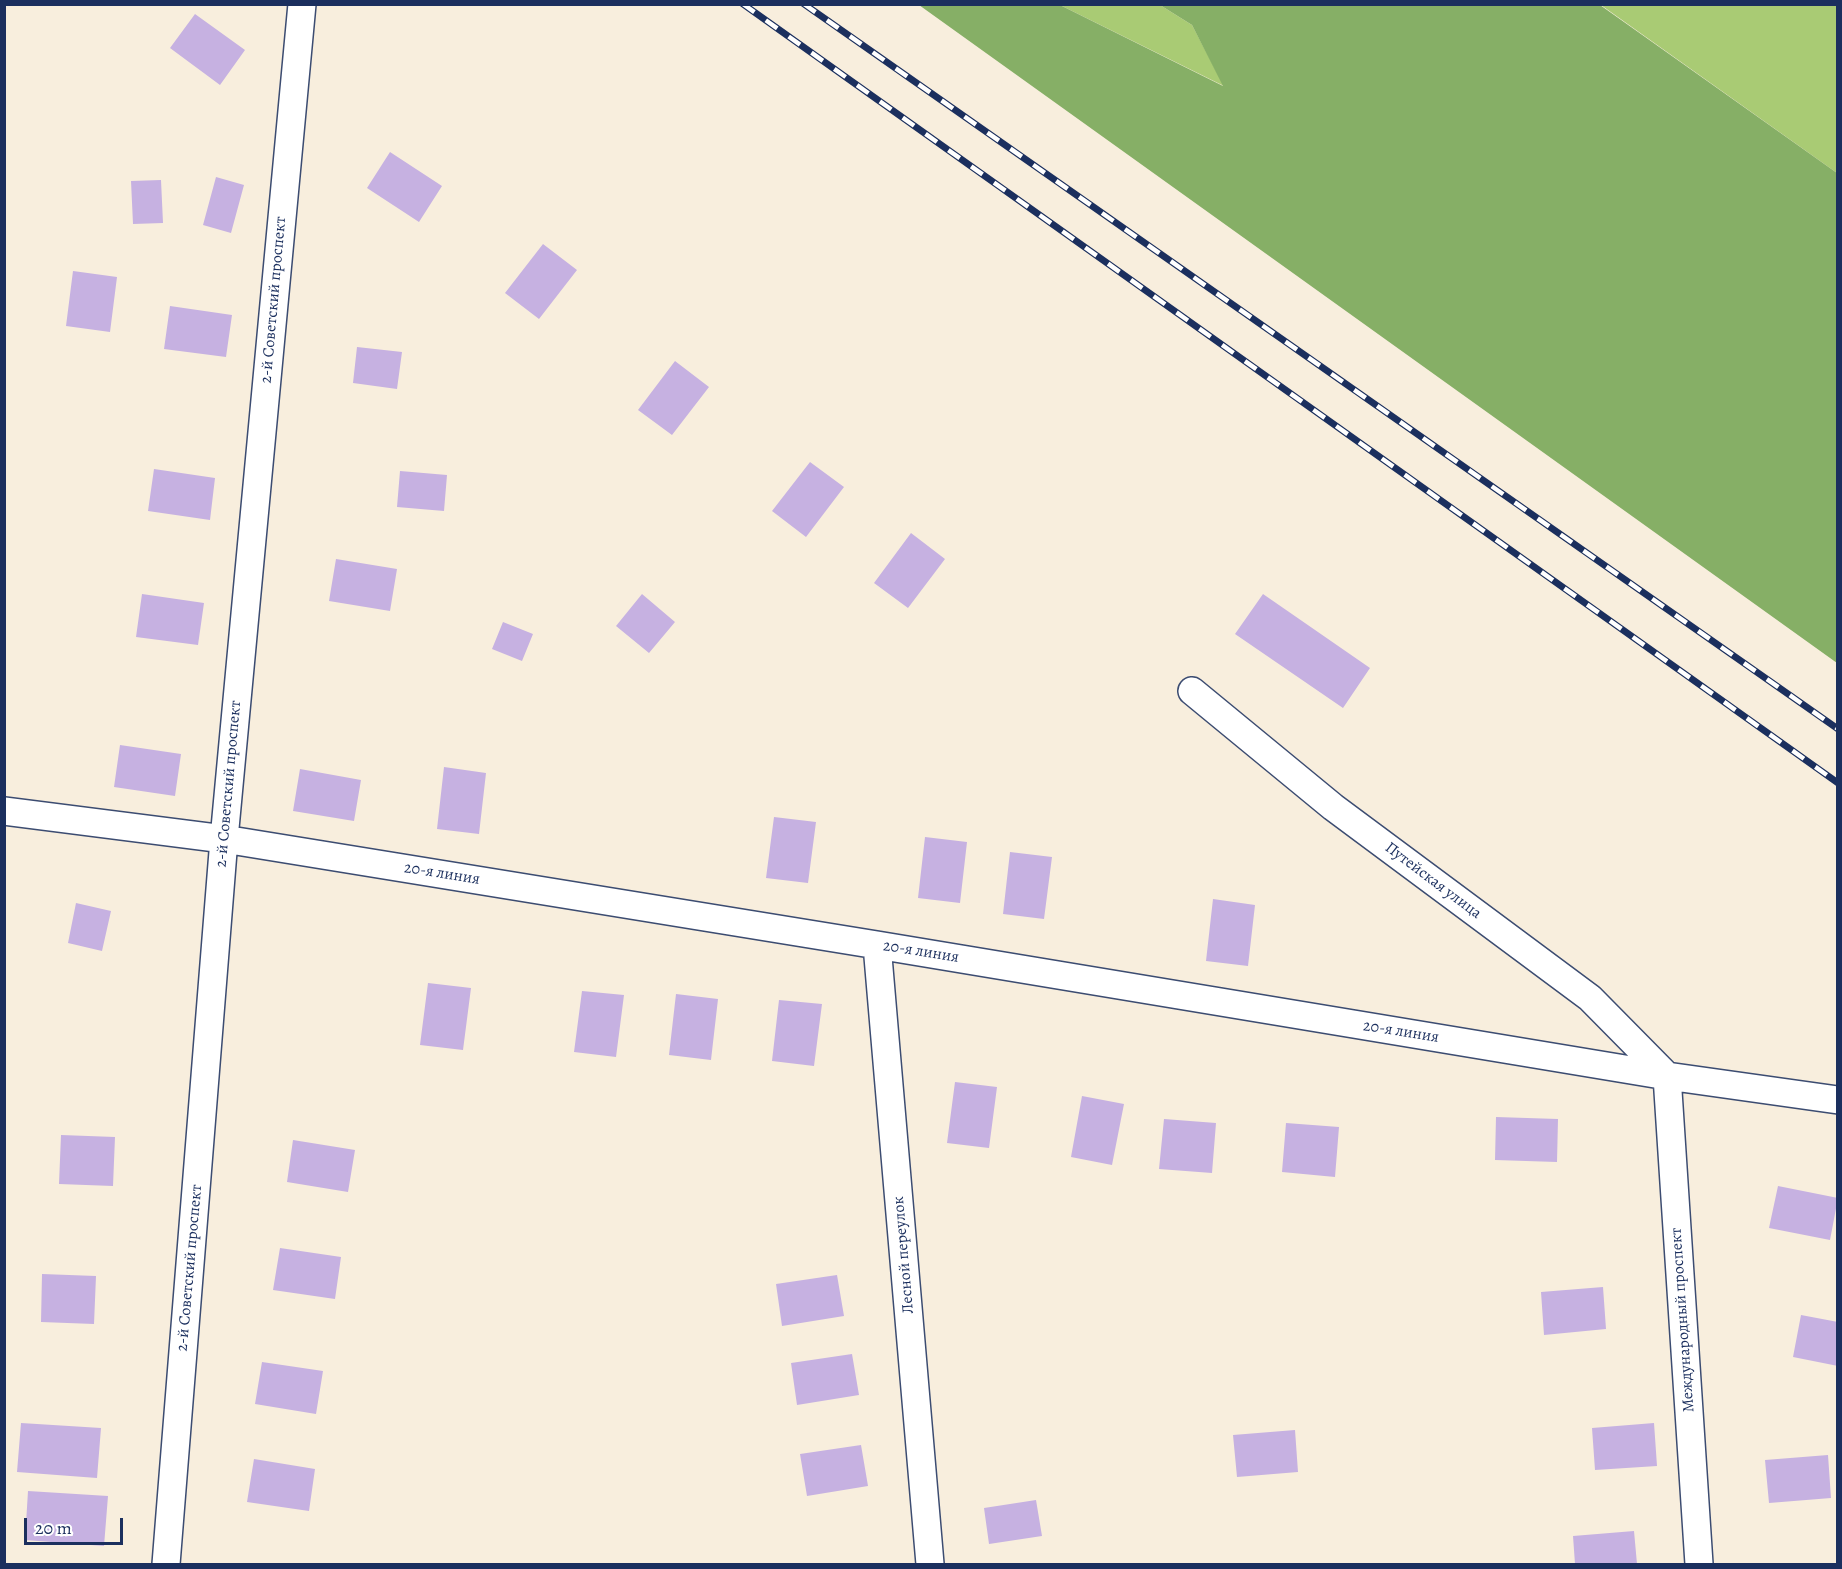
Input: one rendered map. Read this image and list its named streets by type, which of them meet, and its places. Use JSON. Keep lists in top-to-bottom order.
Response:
{
  "streets": {
    "street": [
      "2-й Советский проспект",
      "20-я линия",
      "Путейская улица",
      "Лесной переулок",
      "Международный проспект"
    ]
  },
  "crossings": [
    ["2-й Советский проспект", "20-я линия"],
    ["20-я линия", "Путейская улица"],
    ["20-я линия", "Лесной переулок"],
    ["20-я линия", "Международный проспект"],
    ["Путейская улица", "Международный проспект"]
  ],
  "scale_bar": "20 m"
}
